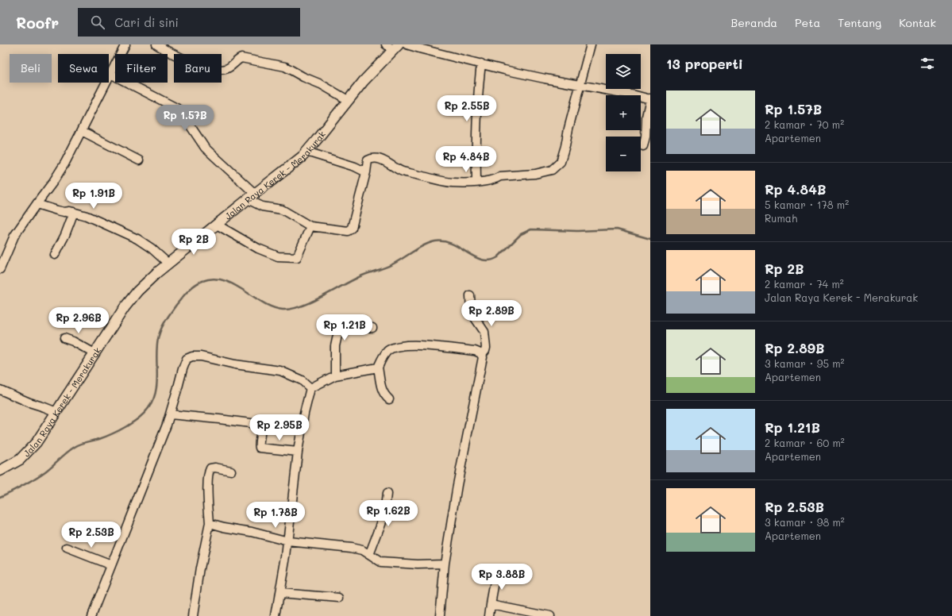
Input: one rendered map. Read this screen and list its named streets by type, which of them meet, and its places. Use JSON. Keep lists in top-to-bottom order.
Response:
{
  "streets": {
    "main road": ["Jalan Raya Kerek - Merakurak"]
  },
  "page": {
    "header": "Roofr",
    "search": "Cari di sini",
    "nav": [
      "Beranda",
      "Peta",
      "Tentang",
      "Kontak"
    ],
    "heading": "13 properti",
    "map_buttons": ["+", "−"],
    "chip": [
      "Beli",
      "Sewa",
      "Filter",
      "Baru"
    ],
    "list": [
      {
        "name": "Rp 1.57B",
        "note": "2 kamar · 70 m² · Apartemen"
      },
      {
        "name": "Rp 4.84B",
        "note": "5 kamar · 178 m² · Rumah"
      },
      {
        "name": "Rp 2B",
        "note": "2 kamar · 74 m² · Jalan Raya Kerek - Merakurak"
      },
      {
        "name": "Rp 2.89B",
        "note": "3 kamar · 95 m² · Apartemen"
      },
      {
        "name": "Rp 1.21B",
        "note": "2 kamar · 60 m² · Apartemen"
      },
      {
        "name": "Rp 2.53B",
        "note": "3 kamar · 98 m² · Apartemen"
      }
    ],
    "price": [
      "Rp 2.55B",
      "Rp 1.57B",
      "Rp 4.84B",
      "Rp 1.91B",
      "Rp 2B",
      "Rp 2.89B",
      "Rp 2.96B",
      "Rp 1.21B",
      "Rp 2.95B",
      "Rp 1.62B",
      "Rp 1.78B",
      "Rp 2.53B",
      "Rp 3.88B"
    ]
  }
}
